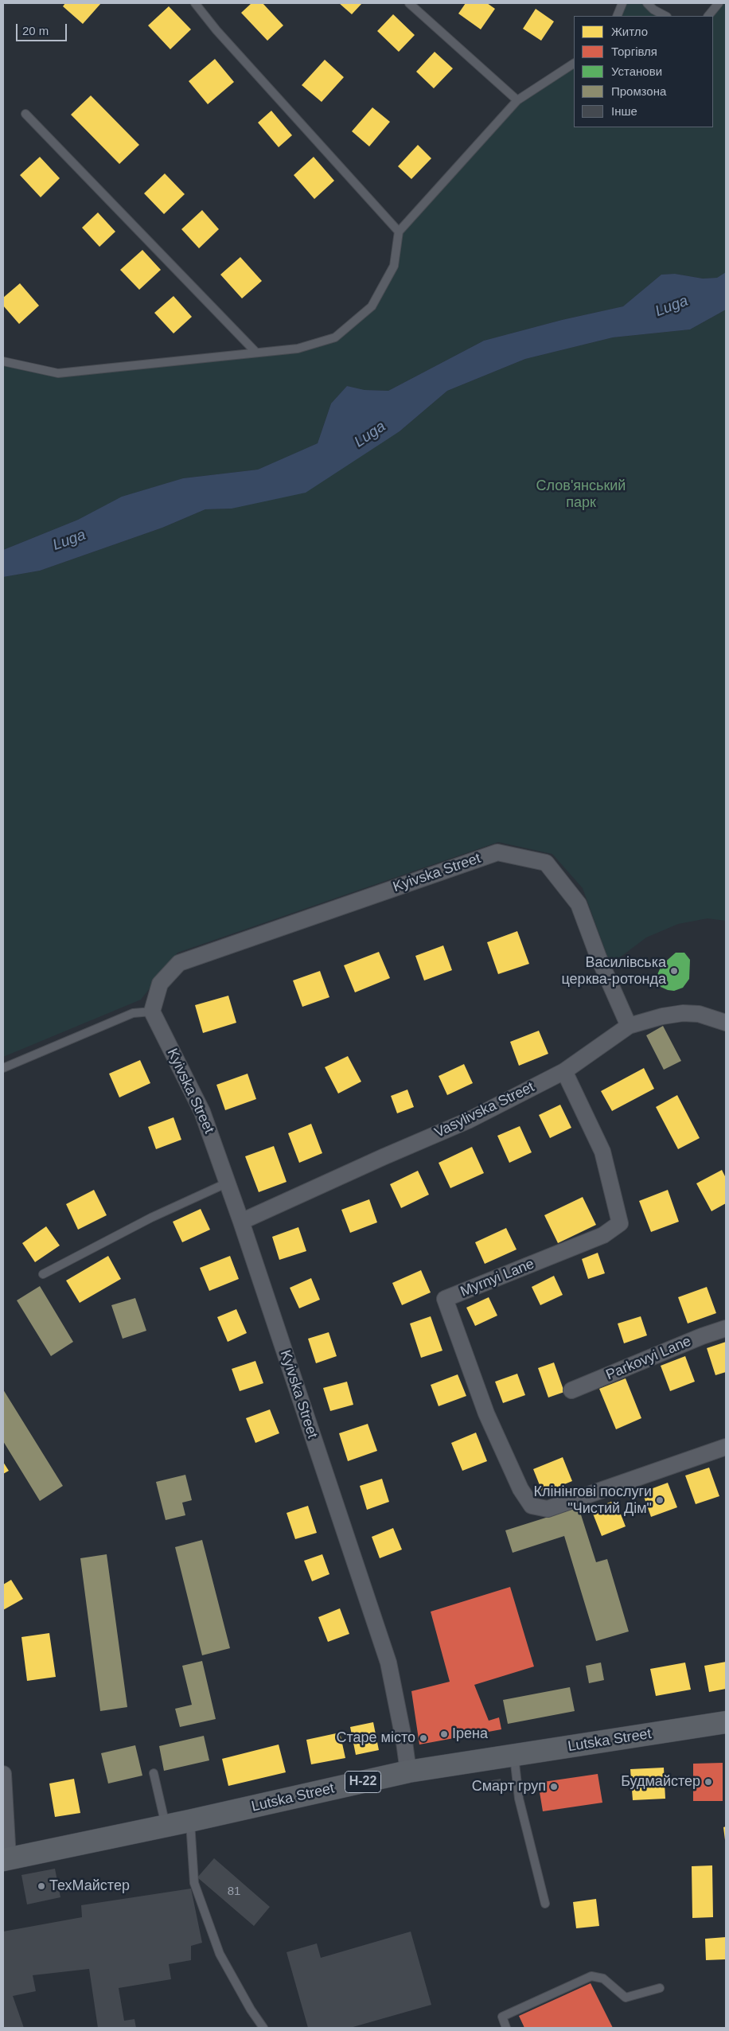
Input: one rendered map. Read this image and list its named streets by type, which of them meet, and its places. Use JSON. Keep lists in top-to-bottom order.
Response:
{
  "streets": {
    "main road": ["Lutska Street", "Н-22"],
    "street": [
      "Kyivska Street",
      "Vasylivska Street",
      "Myrnyi Lane",
      "Parkovyi Lane"
    ]
  },
  "crossings": [
    ["Kyivska Street", "Vasylivska Street"],
    ["Kyivska Street", "Lutska Street"],
    ["Vasylivska Street", "Myrnyi Lane"]
  ],
  "water": ["Luga"],
  "parks": ["Слов'янський парк"],
  "places": [
    "Василівська церква-ротонда",
    "Клінінгові послуги \"Чистий Дім\"",
    "Ірена",
    "Старе місто",
    "Будмайстер",
    "Смарт груп",
    "ТехМайстер"
  ],
  "house_numbers": ["81"],
  "legend": [
    "Житло",
    "Торгівля",
    "Установи",
    "Промзона",
    "Інше"
  ],
  "scale_bar": "20 m"
}
